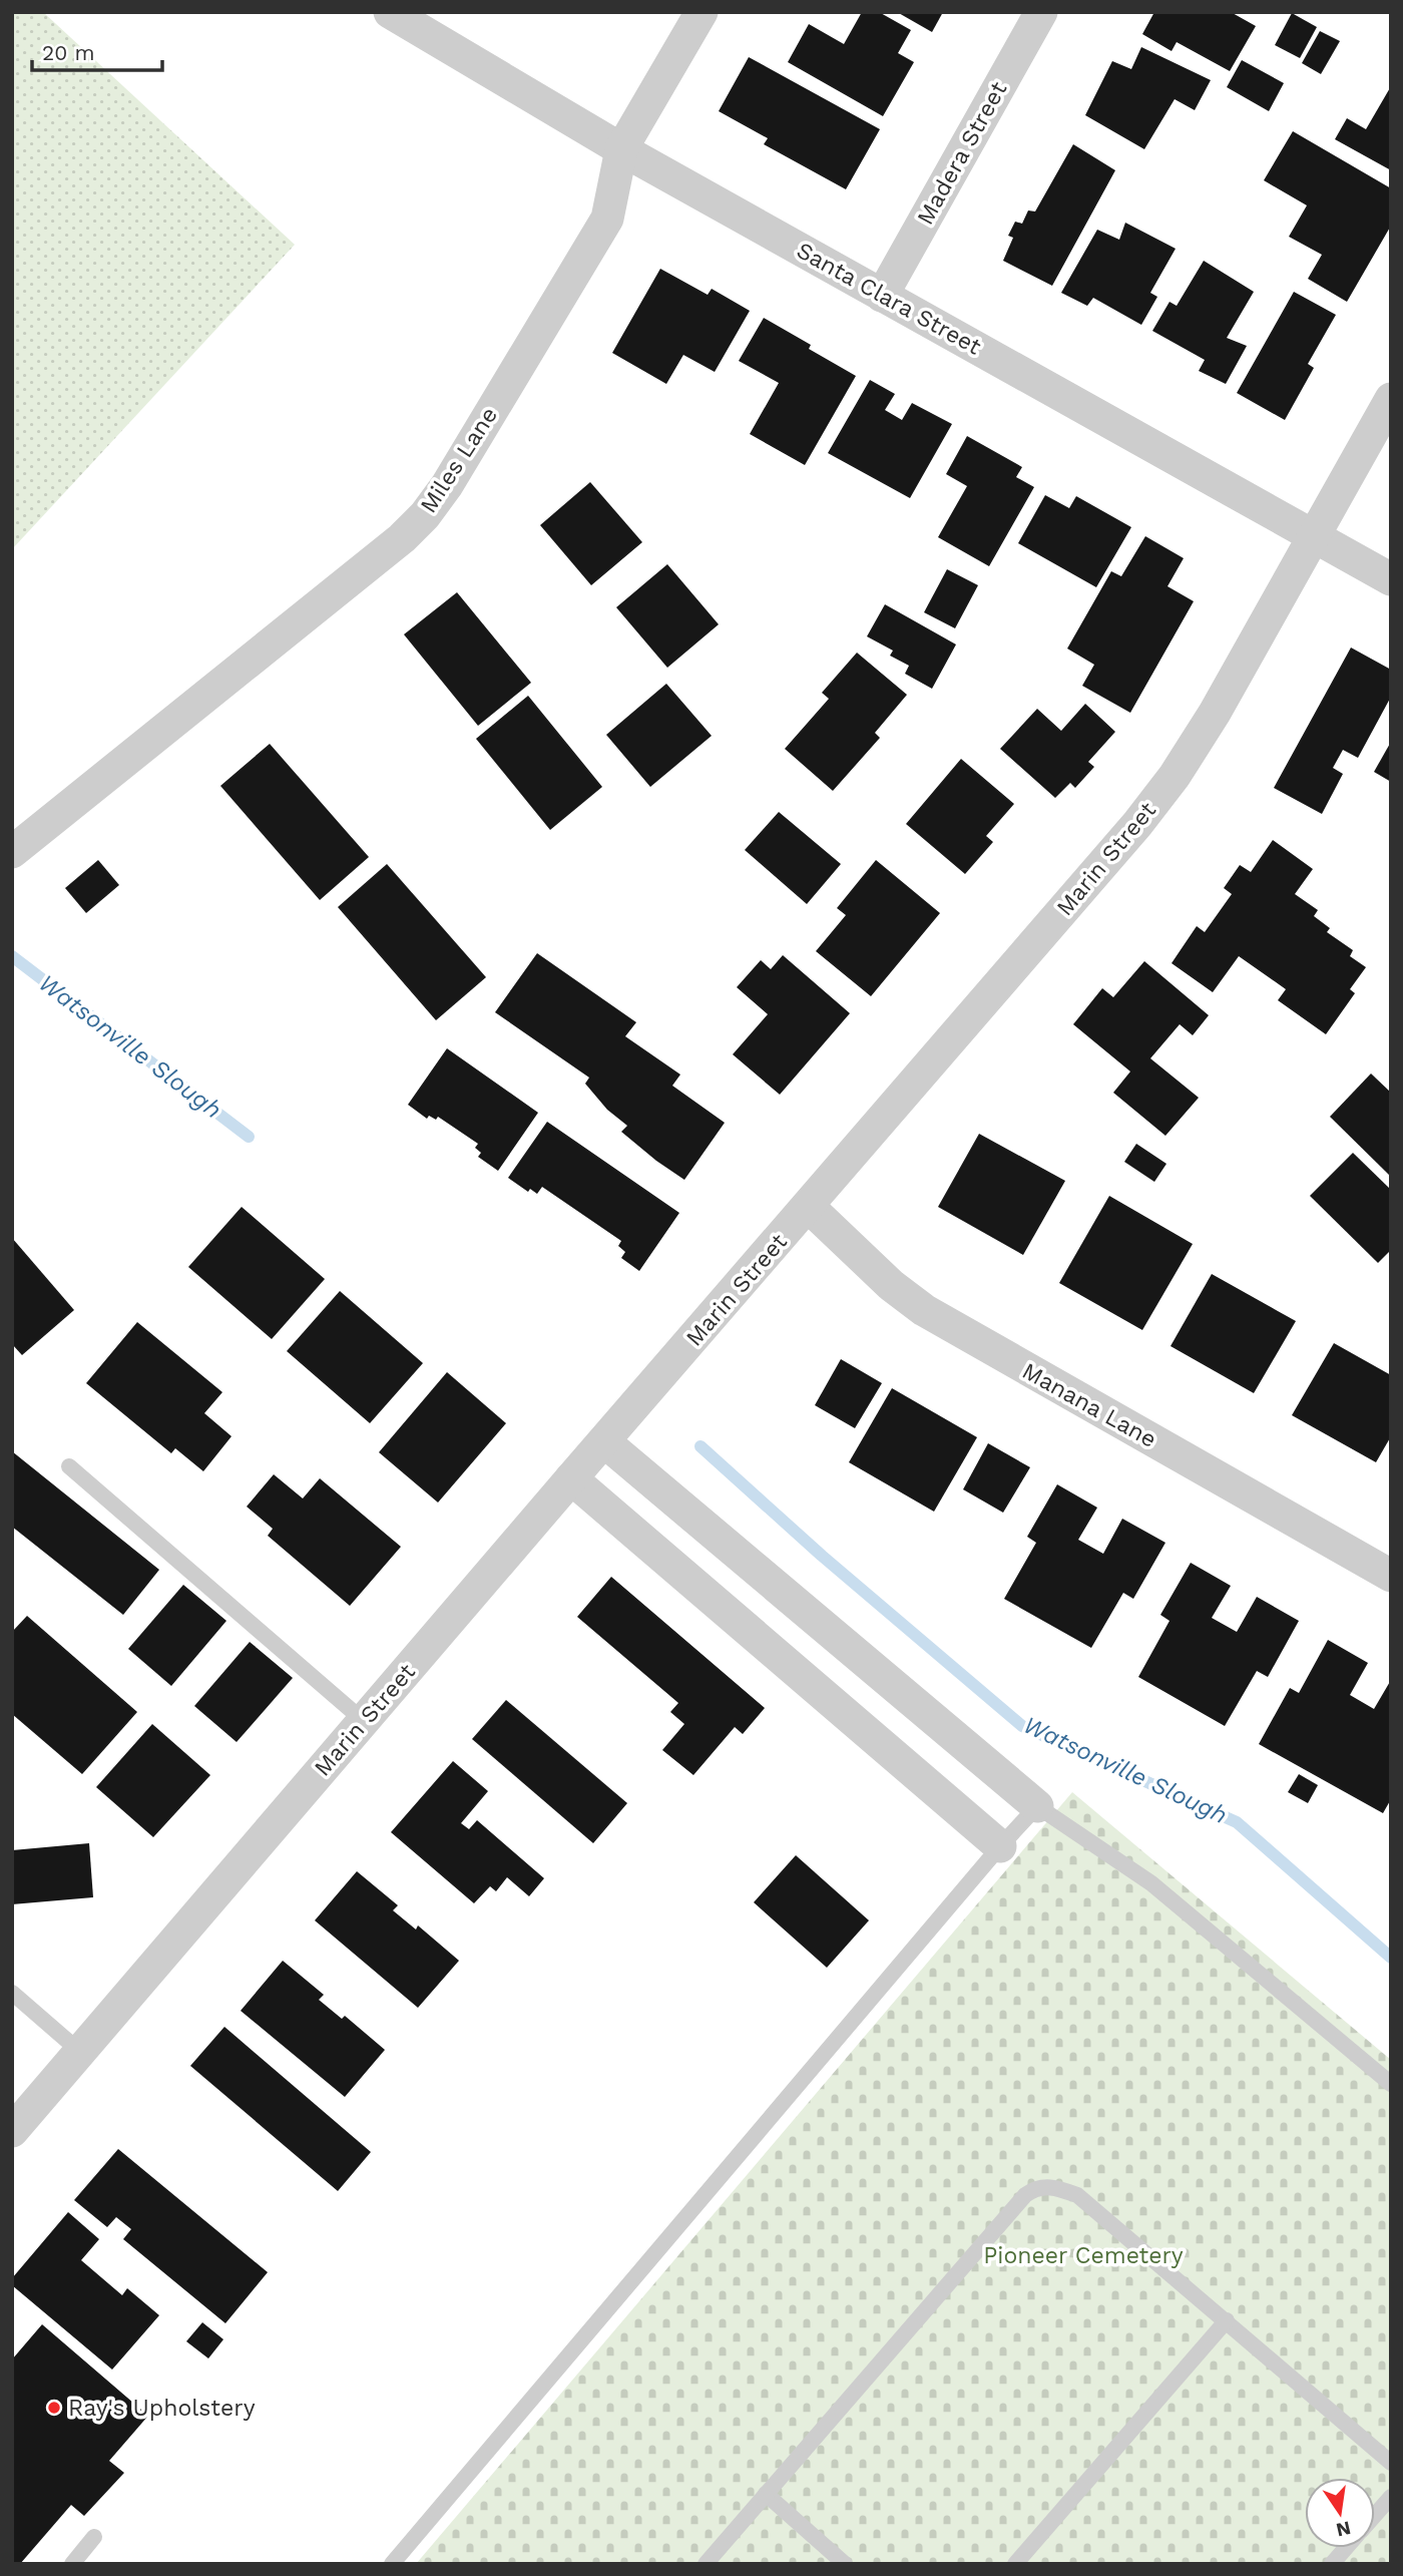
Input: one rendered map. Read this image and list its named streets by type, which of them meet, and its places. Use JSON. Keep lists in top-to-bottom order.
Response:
{
  "streets": {
    "street": [
      "Madera Street",
      "Santa Clara Street",
      "Miles Lane",
      "Marin Street",
      "Manana Lane"
    ]
  },
  "crossings": [
    ["Madera Street", "Santa Clara Street"],
    ["Santa Clara Street", "Miles Lane"],
    ["Santa Clara Street", "Marin Street"],
    ["Marin Street", "Manana Lane"]
  ],
  "water": ["Watsonville Slough"],
  "parks": ["Pioneer Cemetery"],
  "places": ["Ray's Upholstery"],
  "scale_bar": "20 m",
  "north": "bottom"
}
